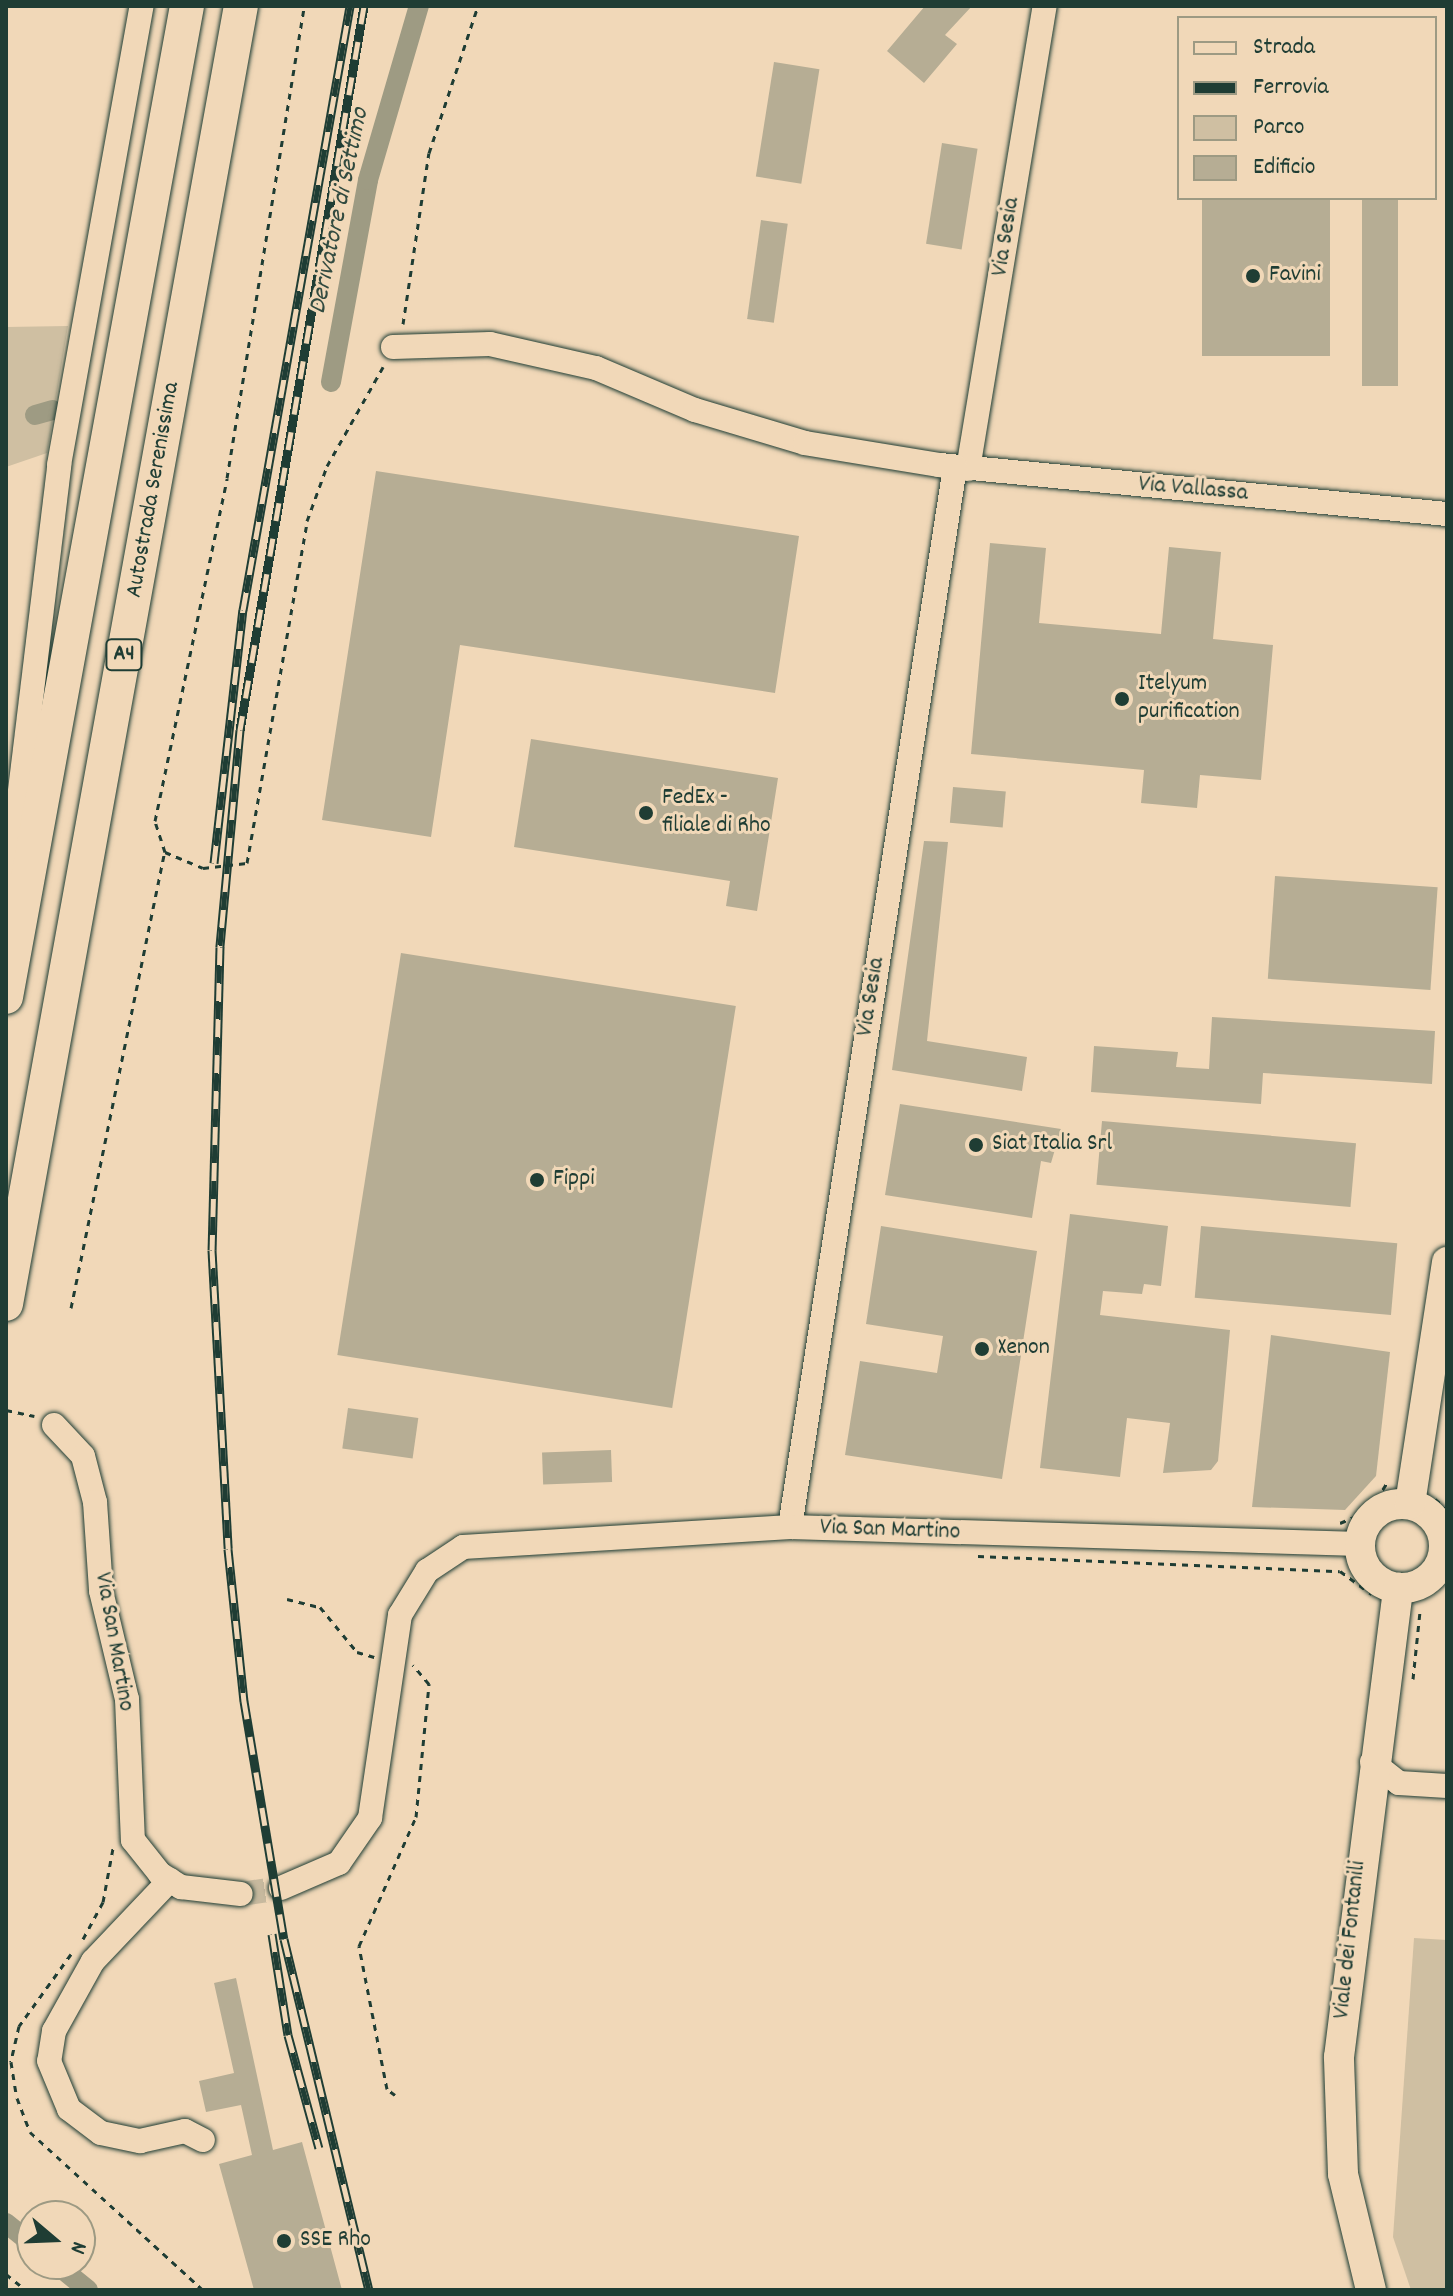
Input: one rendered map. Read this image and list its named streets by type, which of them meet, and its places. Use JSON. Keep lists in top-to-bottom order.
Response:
{
  "streets": {
    "highway": ["Autostrada Serenissima", "A4"],
    "main road": ["Viale dei Fontanili"],
    "street": ["Via Sesia", "Via Vallassa", "Via San Martino"]
  },
  "crossings": [
    ["Via Sesia", "Via Vallassa"],
    ["Via Sesia", "Via San Martino"],
    ["Via San Martino", "Viale dei Fontanili"]
  ],
  "water": ["Derivatore di Settimo"],
  "places": [
    "Favini",
    "Itelyum purification",
    "FedEx - filiale di Rho",
    "Siat Italia Srl",
    "Fippi",
    "Xenon",
    "SSE Rho"
  ],
  "legend": [
    "Strada",
    "Ferrovia",
    "Parco",
    "Edificio"
  ],
  "north": "right"
}
